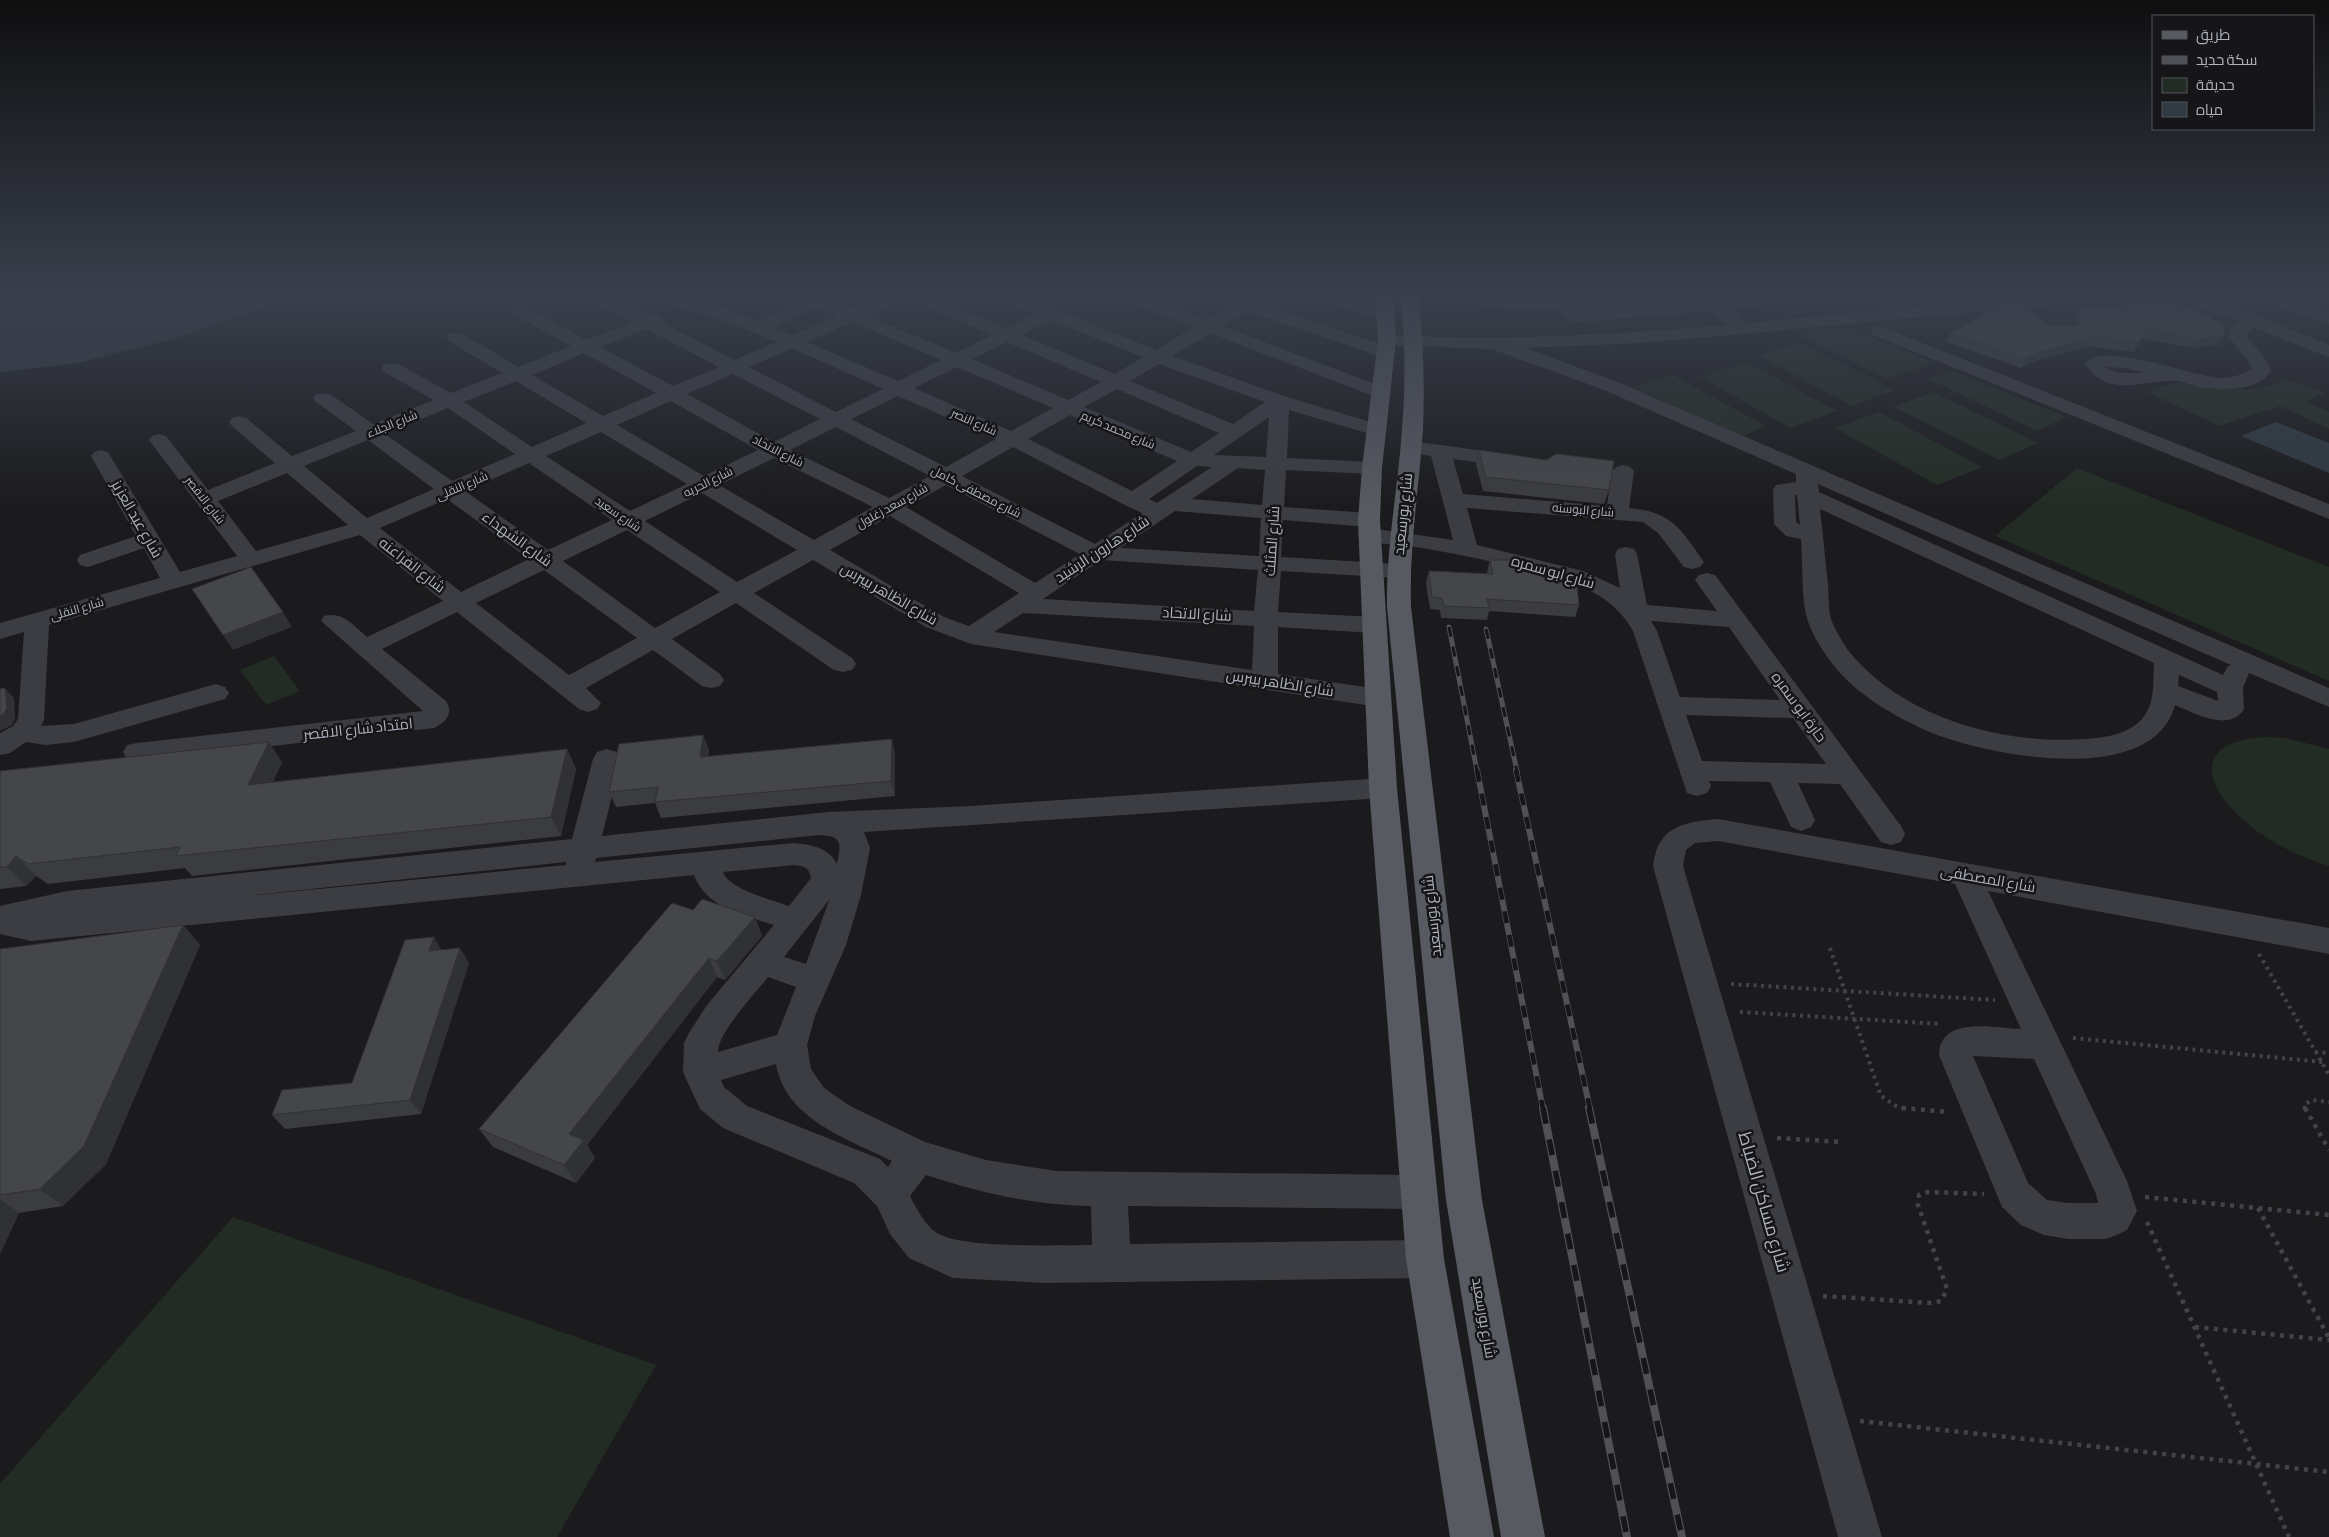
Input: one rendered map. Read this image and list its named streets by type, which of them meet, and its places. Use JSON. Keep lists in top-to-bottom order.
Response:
{
  "streets": {
    "main road": ["شارع بورسعيد"],
    "street": [
      "شارع النصر",
      "شارع الجلاء",
      "شارع محمد كريم",
      "شارع الاتحاد",
      "شارع الحريه",
      "شارع النقلى",
      "شارع مصطفى كامل",
      "شارع الاقصر",
      "شارع سعد زغلول",
      "شارع البوسنه",
      "شارع سعيد",
      "شارع عبد العزيز",
      "شارع الشهداء",
      "شارع المثلث",
      "شارع هارون الرشيد",
      "شارع الفراعنه",
      "شارع ابو سمره",
      "شارع الظاهر بيبرس",
      "حارة ابو سمره",
      "امتداد شارع الاقصر",
      "شارع المصطفى",
      "شارع مساكن الضباط"
    ]
  },
  "crossings": [
    ["شارع النصر", "شارع الحريه"],
    ["شارع النصر", "شارع سعد زغلول"],
    ["شارع النصر", "شارع بورسعيد"],
    ["شارع النصر", "شارع المثلث"],
    ["شارع النصر", "شارع هارون الرشيد"],
    ["شارع النصر", "شارع ابو سمره"],
    ["شارع الجلاء", "شارع الاقصر"],
    ["شارع الجلاء", "شارع سعيد"],
    ["شارع الجلاء", "شارع الشهداء"],
    ["شارع الجلاء", "شارع الفراعنه"],
    ["شارع الجلاء", "شارع الظاهر بيبرس"],
    ["شارع محمد كريم", "شارع سعد زغلول"],
    ["شارع محمد كريم", "شارع بورسعيد"],
    ["شارع محمد كريم", "شارع المثلث"],
    ["شارع محمد كريم", "شارع هارون الرشيد"],
    ["شارع الاتحاد", "شارع الحريه"],
    ["شارع الاتحاد", "شارع النقلى"],
    ["شارع الاتحاد", "شارع سعد زغلول"],
    ["شارع الاتحاد", "شارع بورسعيد"],
    ["شارع الاتحاد", "شارع المثلث"],
    ["شارع الاتحاد", "شارع هارون الرشيد"],
    ["شارع الحريه", "شارع مصطفى كامل"],
    ["شارع الحريه", "شارع سعيد"],
    ["شارع الحريه", "شارع الشهداء"],
    ["شارع الحريه", "شارع الفراعنه"],
    ["شارع الحريه", "شارع الظاهر بيبرس"],
    ["شارع الحريه", "امتداد شارع الاقصر"],
    ["شارع النقلى", "شارع مصطفى كامل"],
    ["شارع النقلى", "شارع الاقصر"],
    ["شارع النقلى", "شارع سعيد"],
    ["شارع النقلى", "شارع عبد العزيز"],
    ["شارع النقلى", "شارع الشهداء"],
    ["شارع النقلى", "شارع الفراعنه"],
    ["شارع النقلى", "شارع الظاهر بيبرس"],
    ["شارع مصطفى كامل", "شارع سعد زغلول"],
    ["شارع مصطفى كامل", "شارع بورسعيد"],
    ["شارع مصطفى كامل", "شارع المثلث"],
    ["شارع مصطفى كامل", "شارع هارون الرشيد"],
    ["شارع سعد زغلول", "شارع سعيد"],
    ["شارع سعد زغلول", "شارع الشهداء"],
    ["شارع سعد زغلول", "شارع الفراعنه"],
    ["شارع سعد زغلول", "شارع الظاهر بيبرس"],
    ["شارع البوسنه", "حارة ابو سمره"],
    ["شارع بورسعيد", "شارع ابو سمره"],
    ["شارع بورسعيد", "شارع الظاهر بيبرس"],
    ["شارع المثلث", "شارع الظاهر بيبرس"],
    ["شارع هارون الرشيد", "شارع الظاهر بيبرس"],
    ["شارع المصطفى", "شارع مساكن الضباط"]
  ],
  "legend": [
    "طريق",
    "سكة حديد",
    "حديقة",
    "مياه"
  ]
}
